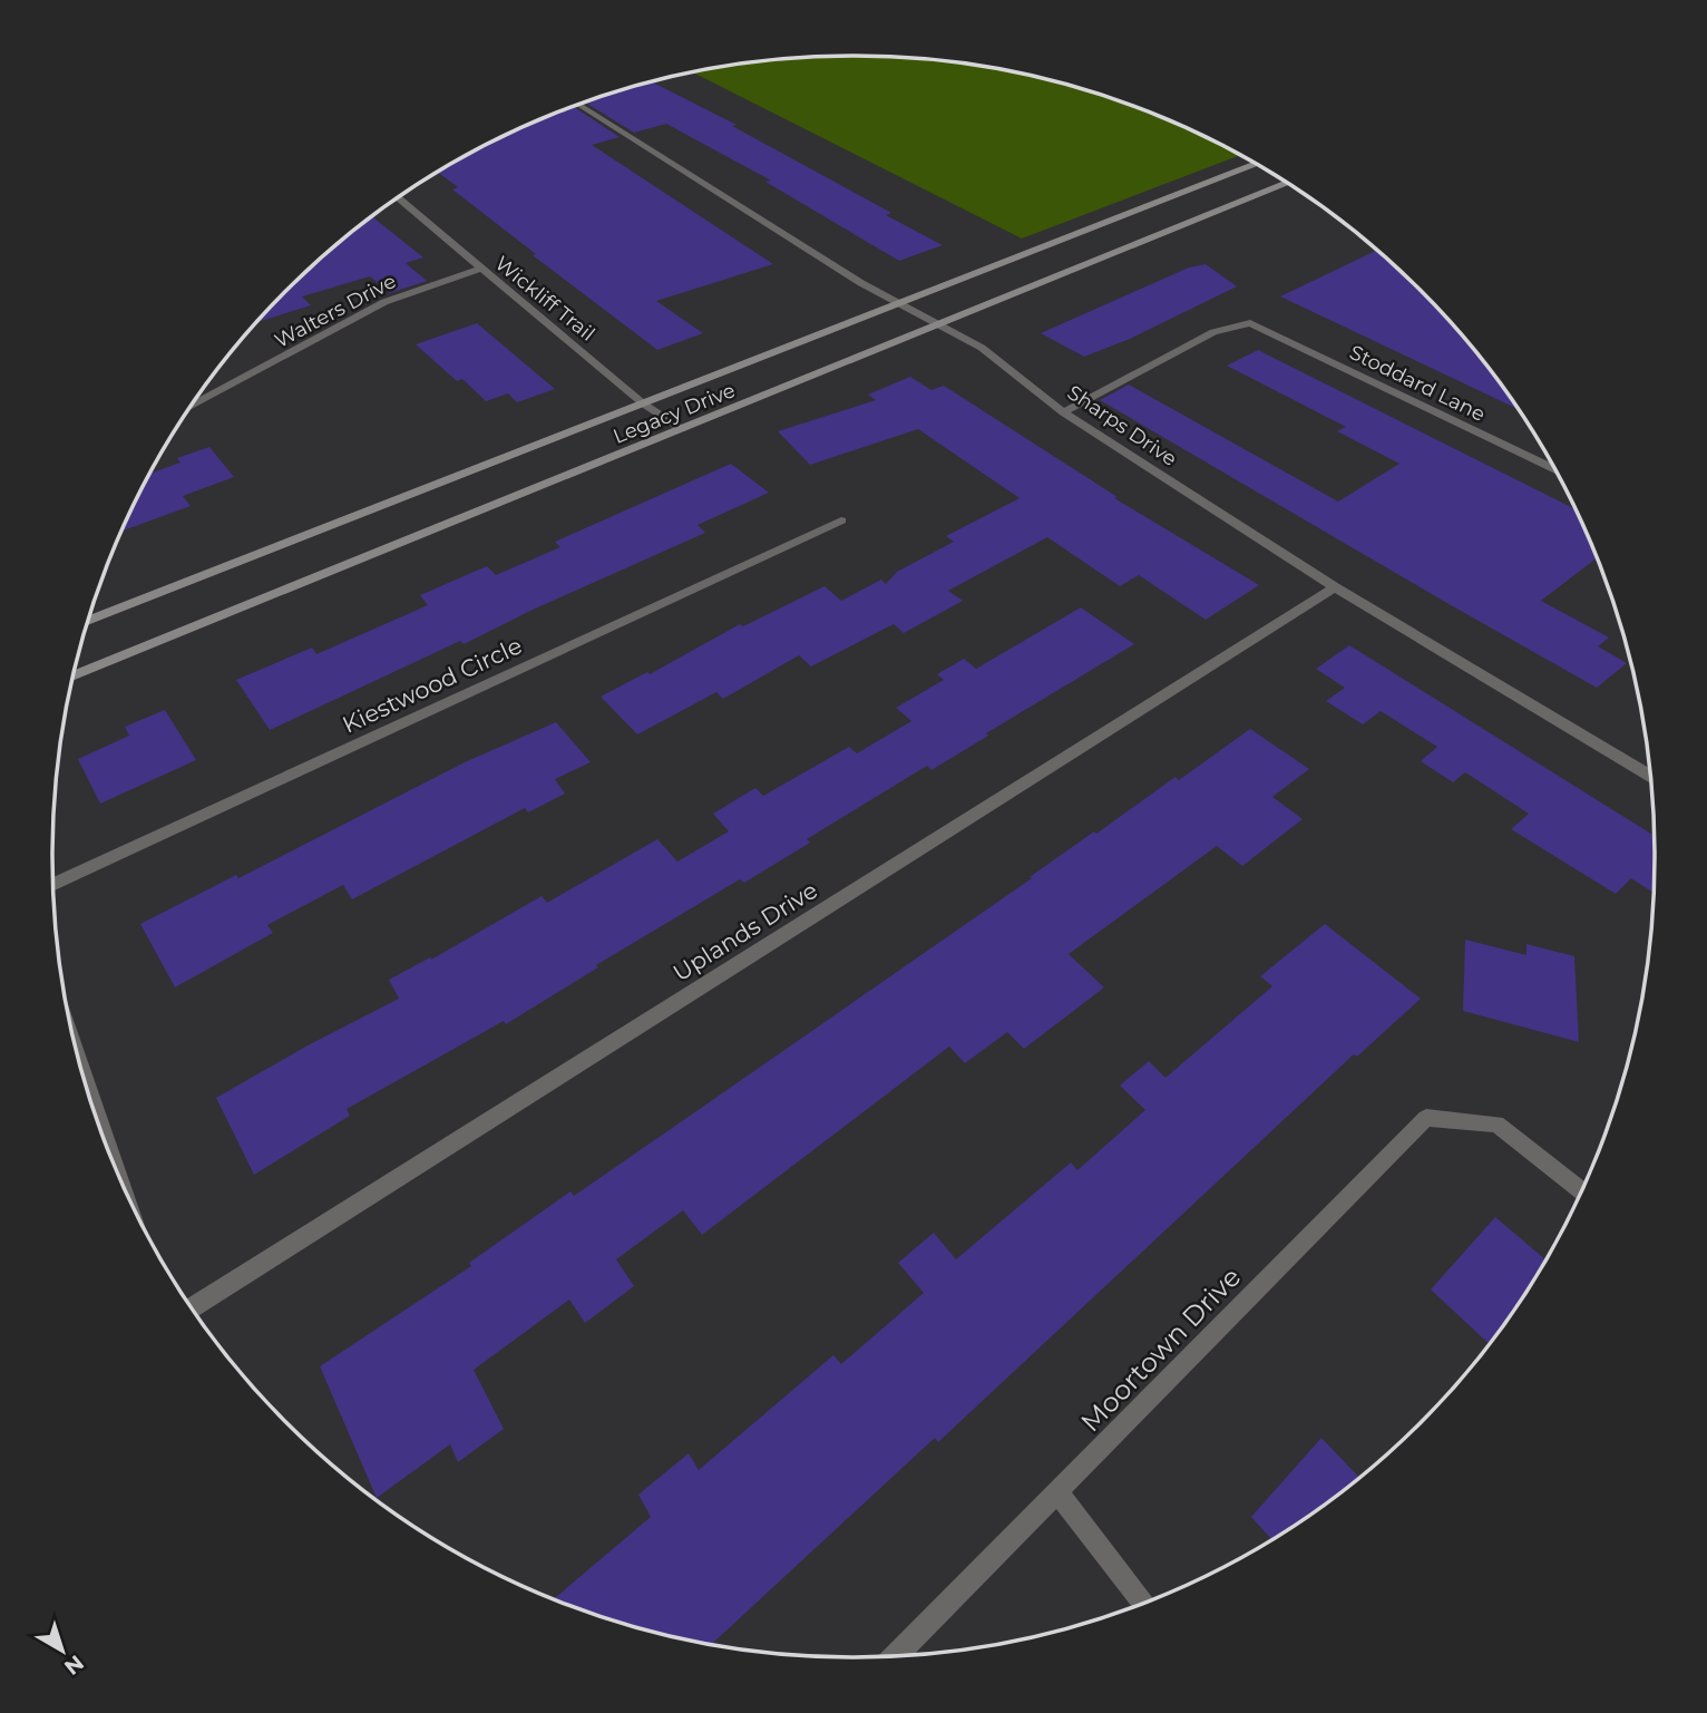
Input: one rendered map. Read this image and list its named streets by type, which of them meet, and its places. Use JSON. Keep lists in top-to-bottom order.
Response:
{
  "streets": {
    "main road": ["Legacy Drive"],
    "street": [
      "Wickliff Trail",
      "Walters Drive",
      "Stoddard Lane",
      "Sharps Drive",
      "Kiestwood Circle",
      "Uplands Drive",
      "Moortown Drive"
    ]
  },
  "crossings": [
    ["Wickliff Trail", "Walters Drive"],
    ["Wickliff Trail", "Legacy Drive"],
    ["Stoddard Lane", "Sharps Drive"],
    ["Legacy Drive", "Sharps Drive"],
    ["Sharps Drive", "Uplands Drive"]
  ],
  "north": "bottom right"
}
